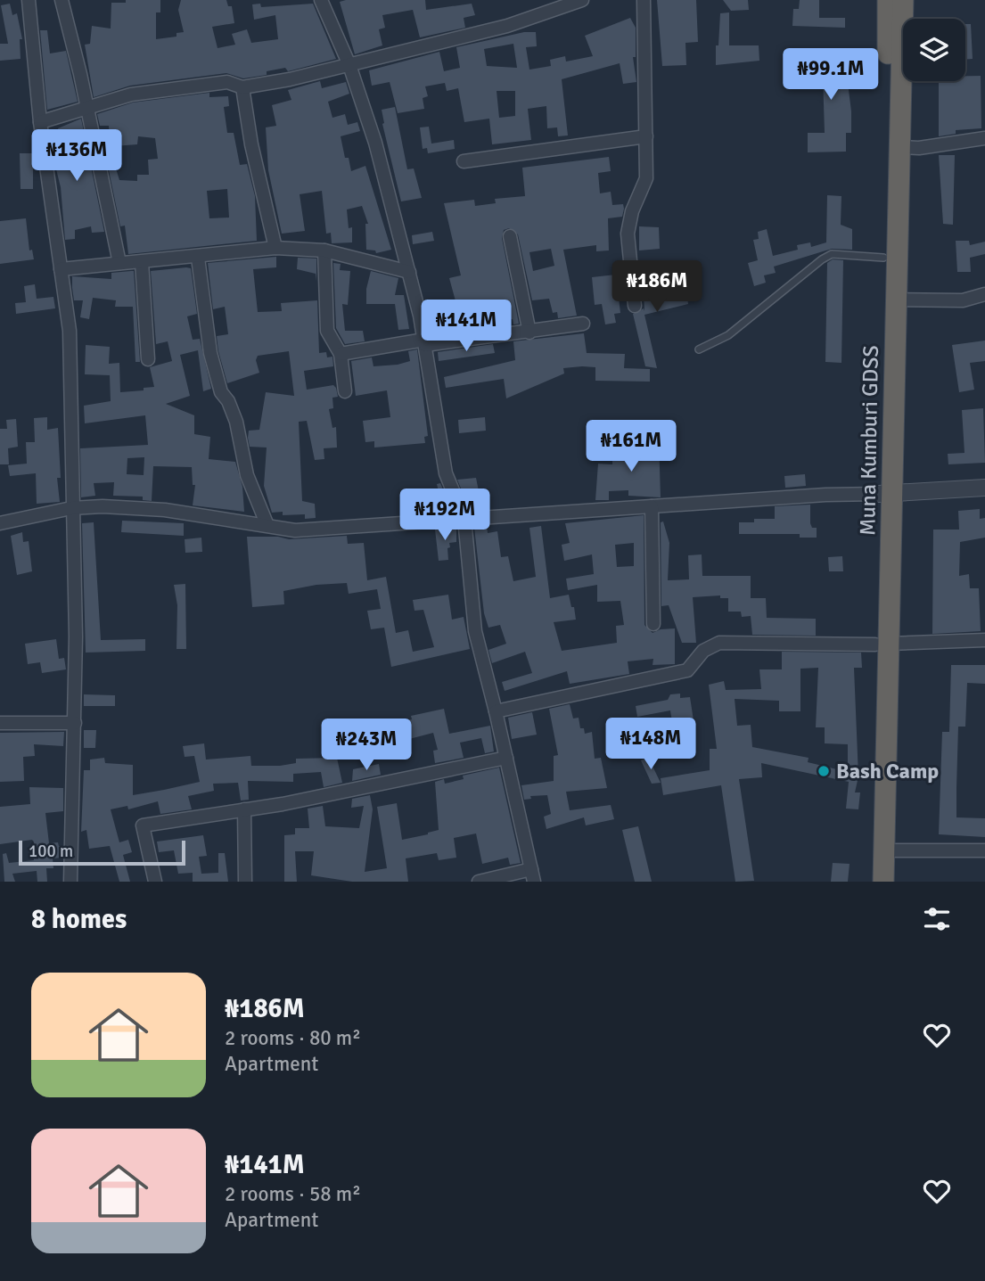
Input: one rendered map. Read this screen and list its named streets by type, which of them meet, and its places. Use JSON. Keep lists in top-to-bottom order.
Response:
{
  "streets": {
    "highway": ["Muna Kumburi GDSS"]
  },
  "places": ["Bash Camp"],
  "scale_bar": "100 m",
  "page": {
    "price": [
      "₦99.1M",
      "₦136M",
      "₦186M",
      "₦141M",
      "₦161M",
      "₦192M",
      "₦148M",
      "₦243M"
    ],
    "scale": "100 m",
    "heading": "8 homes",
    "list": [
      {
        "name": "₦186M",
        "note": "2 rooms · 80 m² · Apartment"
      },
      {
        "name": "₦141M",
        "note": "2 rooms · 58 m² · Apartment"
      }
    ]
  }
}
